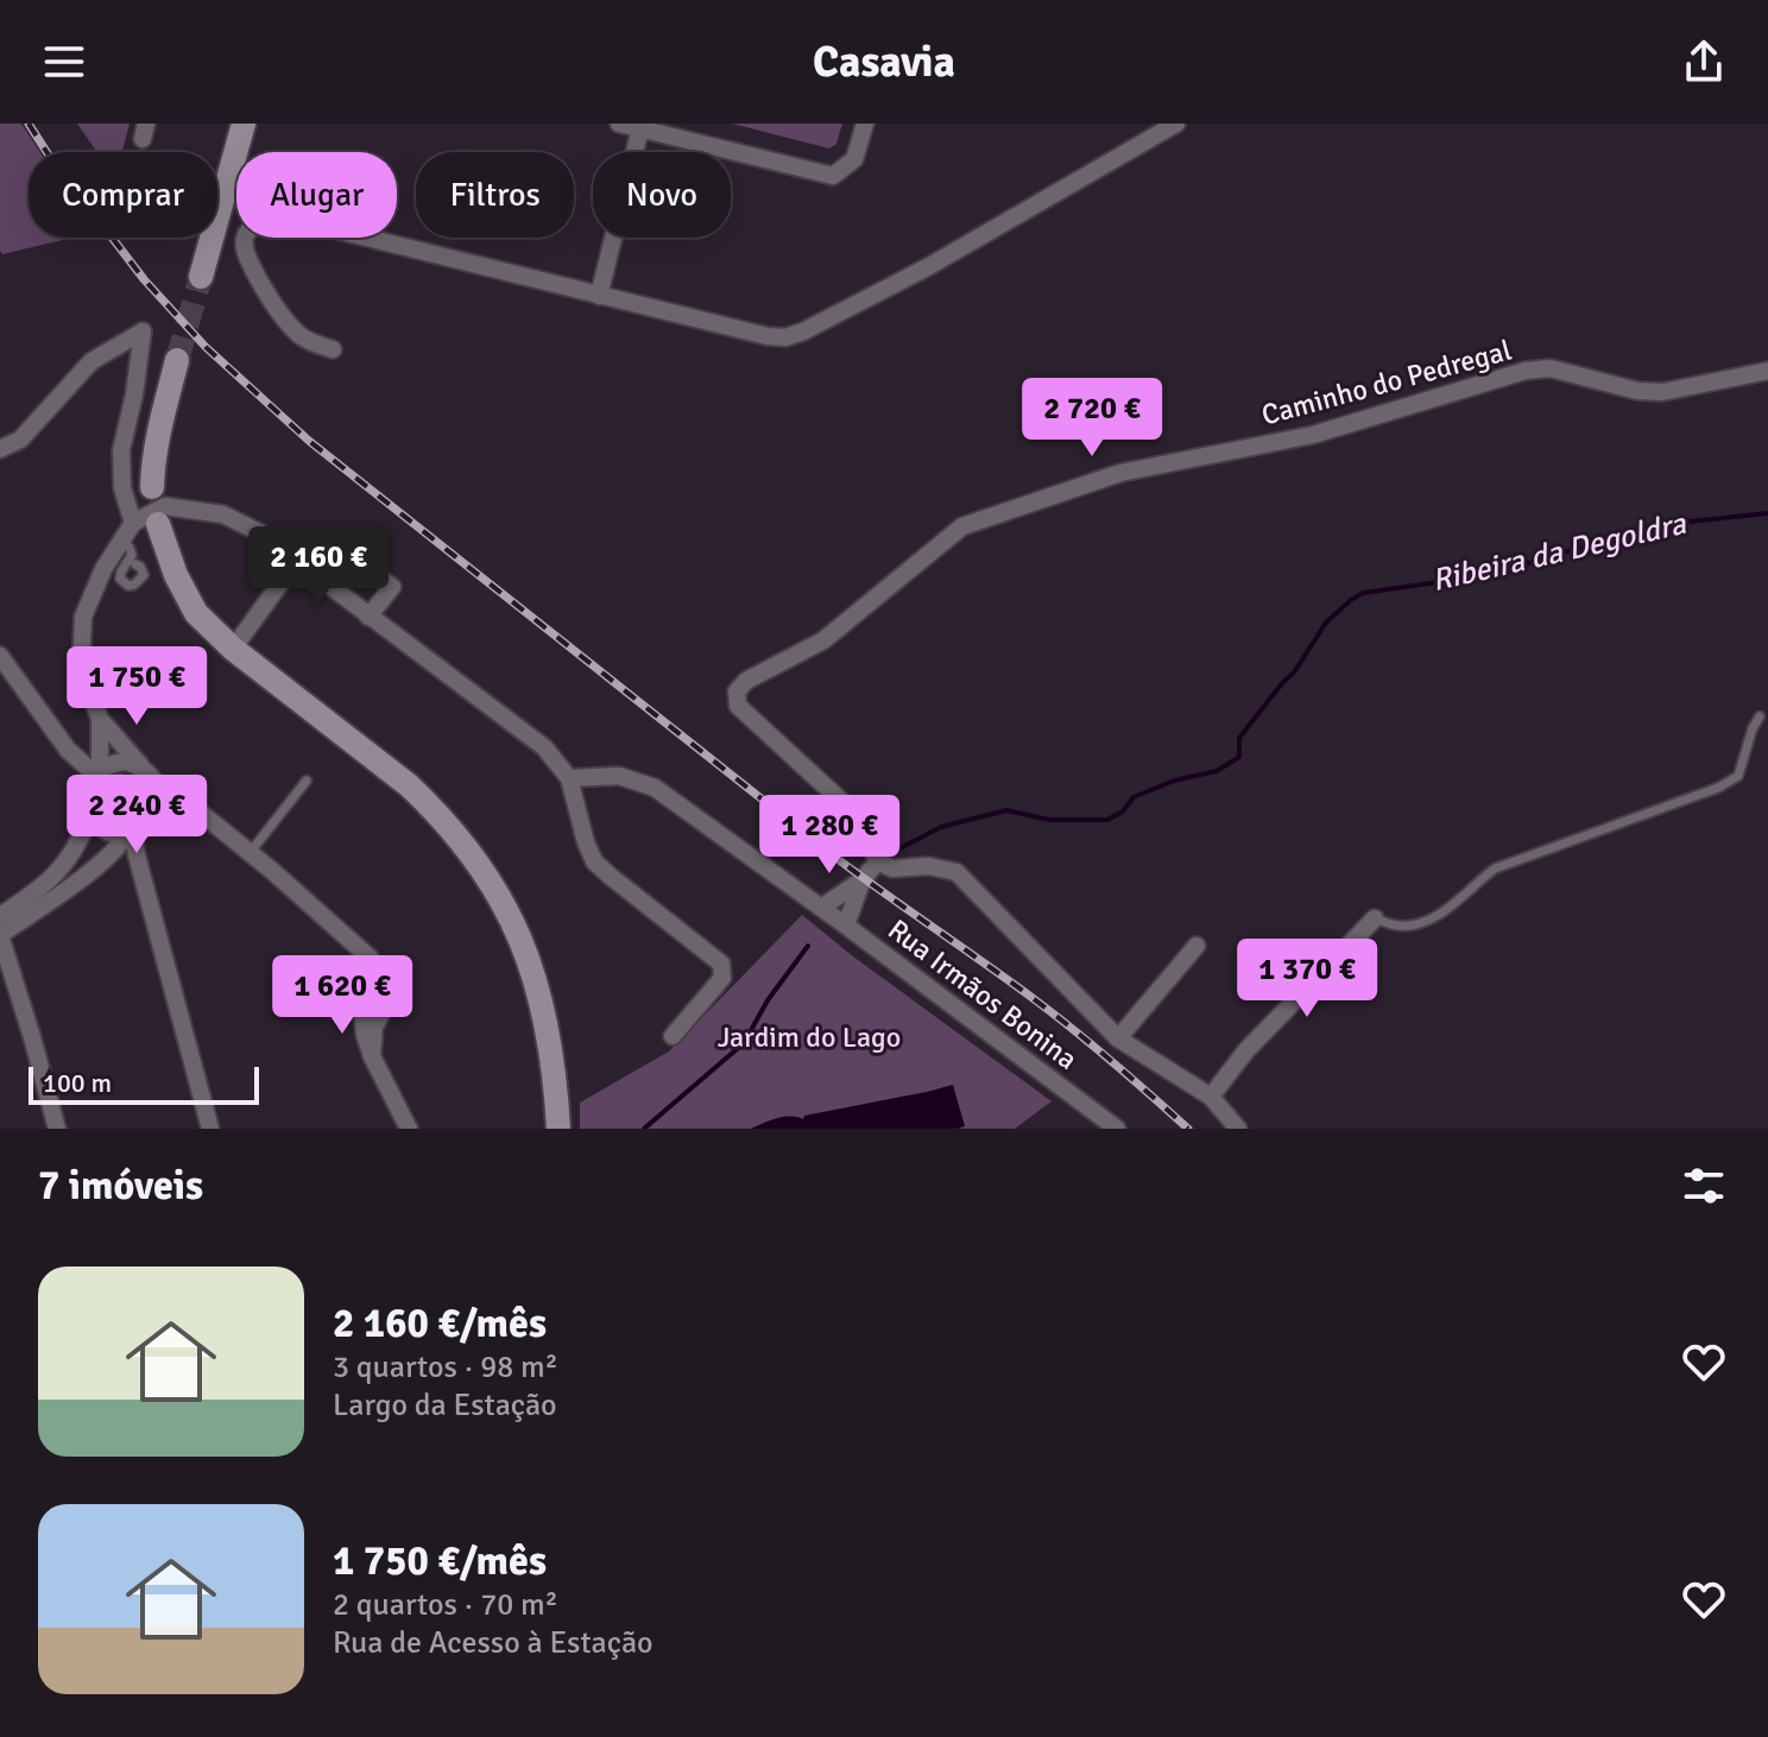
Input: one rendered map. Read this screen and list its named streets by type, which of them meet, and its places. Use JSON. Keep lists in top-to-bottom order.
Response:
{
  "streets": {
    "street": ["Caminho do Pedregal", "Rua Irmãos Bonina"]
  },
  "water": ["Ribeira da Degoldra"],
  "parks": ["Jardim do Lago"],
  "scale_bar": "100 m",
  "page": {
    "header": "Casavia",
    "chip": [
      "Comprar",
      "Alugar",
      "Filtros",
      "Novo"
    ],
    "price": [
      "2 720 €",
      "2 160 €",
      "1 750 €",
      "2 240 €",
      "1 280 €",
      "1 370 €",
      "1 620 €"
    ],
    "scale": "100 m",
    "heading": "7 imóveis",
    "list": [
      {
        "name": "2 160 €/mês",
        "note": "3 quartos · 98 m² · Largo da Estação"
      },
      {
        "name": "1 750 €/mês",
        "note": "2 quartos · 70 m² · Rua de Acesso à Estação"
      }
    ]
  }
}
